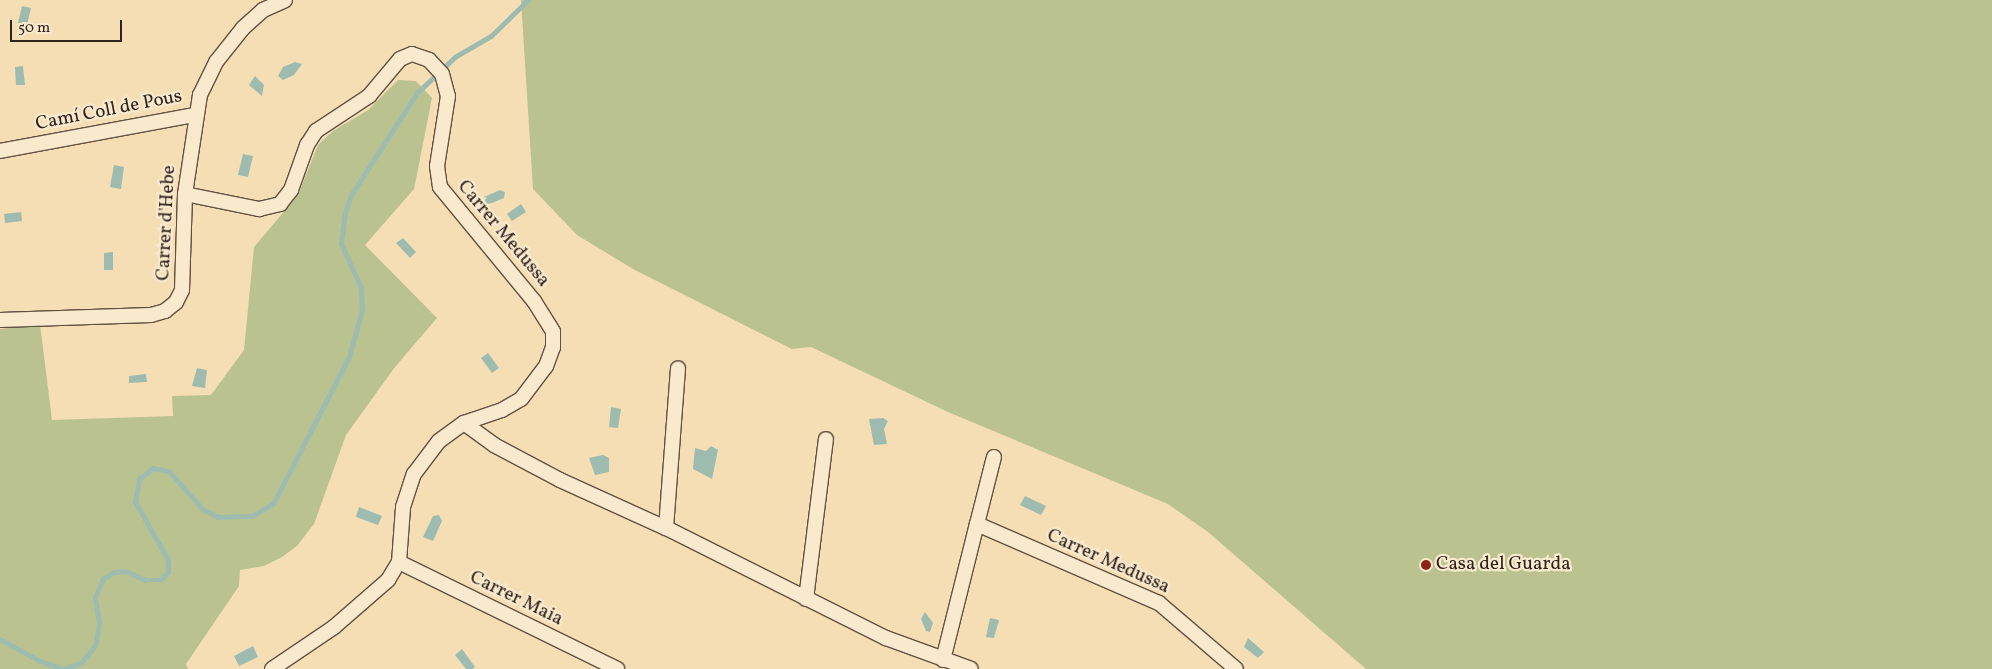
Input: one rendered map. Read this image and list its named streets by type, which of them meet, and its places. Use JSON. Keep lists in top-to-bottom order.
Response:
{
  "streets": {
    "street": [
      "Camí Coll de Pous",
      "Carrer d'Hebe",
      "Carrer Medussa",
      "Carrer Maia"
    ]
  },
  "crossings": [
    ["Camí Coll de Pous", "Carrer d'Hebe"],
    ["Carrer d'Hebe", "Carrer Medussa"]
  ],
  "places": ["Casa del Guarda"],
  "scale_bar": "50 m"
}
